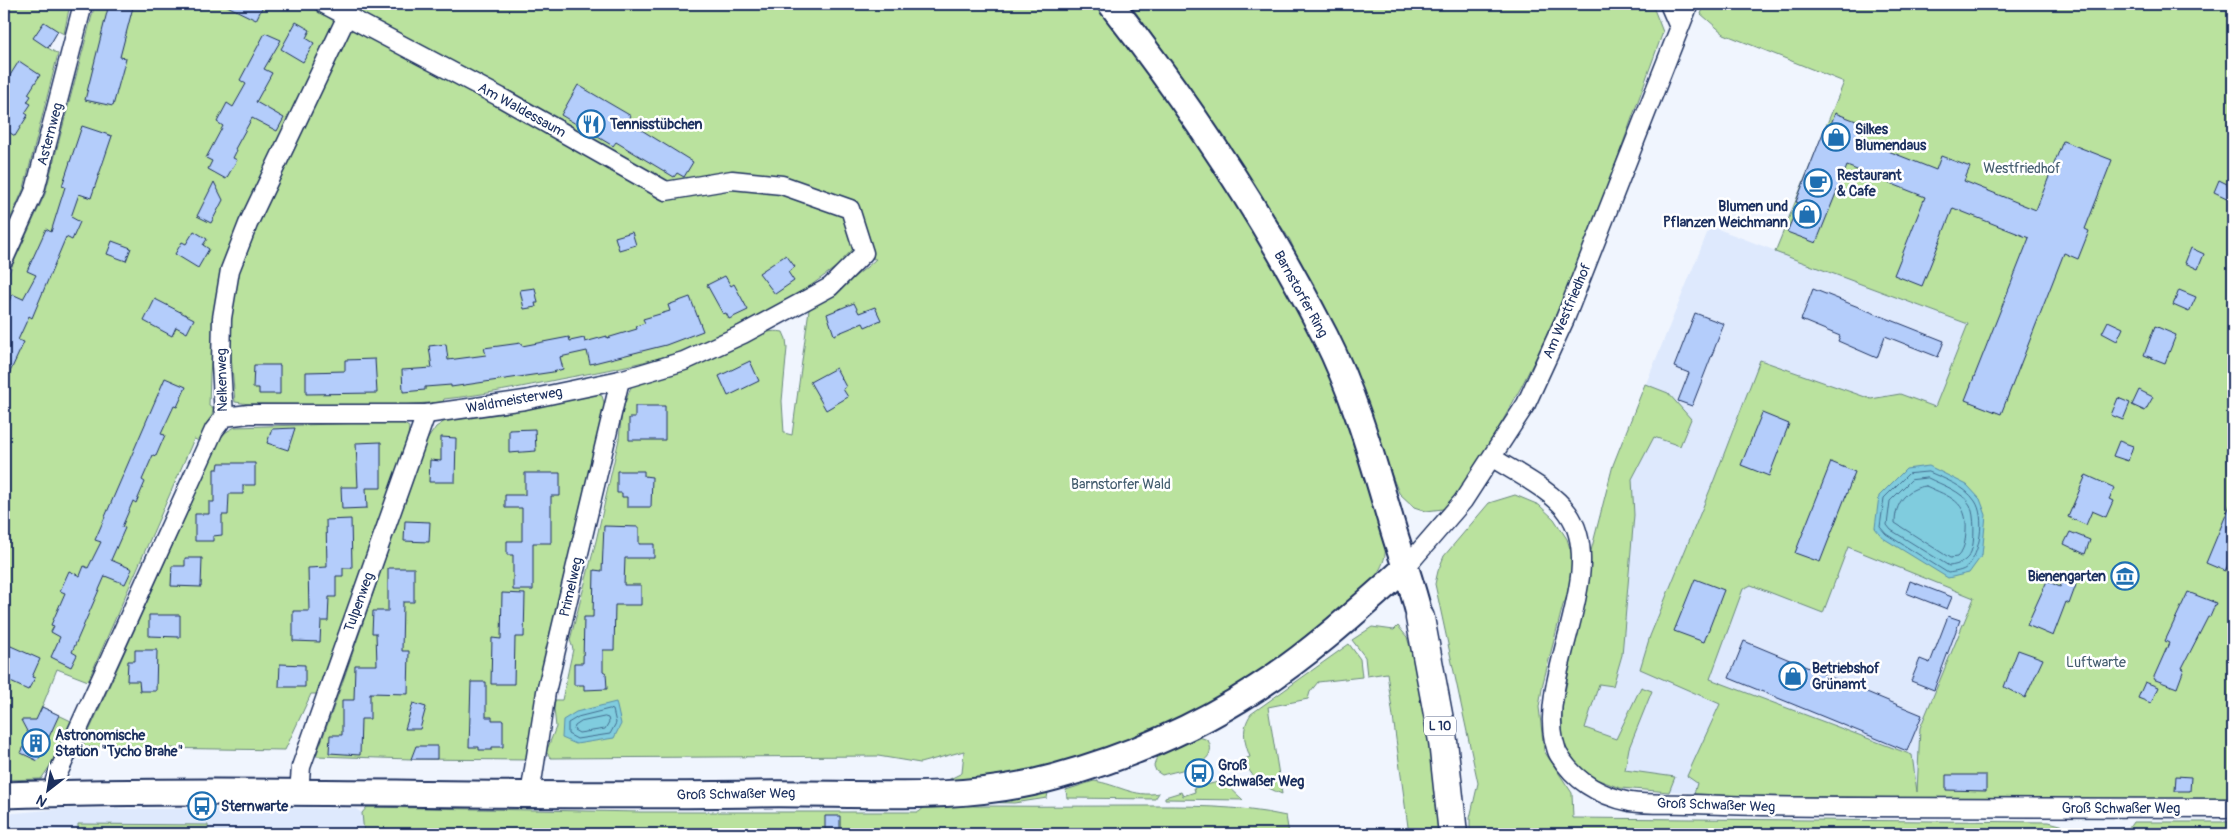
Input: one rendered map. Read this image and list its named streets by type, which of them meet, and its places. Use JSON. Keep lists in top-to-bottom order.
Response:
{
  "streets": {
    "highway": ["L 10"],
    "street": [
      "Am Waldessaum",
      "Asternweg",
      "Barnstorfer Ring",
      "Am Westfriedhof",
      "Nelkenweg",
      "Waldmeisterweg",
      "Primelweg",
      "Tulpenweg",
      "Groß Schwaßer Weg"
    ]
  },
  "crossings": [
    ["Am Waldessaum", "Nelkenweg"],
    ["Am Waldessaum", "Waldmeisterweg"],
    ["Barnstorfer Ring", "Am Westfriedhof"],
    ["Barnstorfer Ring", "L 10"],
    ["Barnstorfer Ring", "Groß Schwaßer Weg"],
    ["Am Westfriedhof", "Groß Schwaßer Weg"],
    ["Nelkenweg", "Waldmeisterweg"],
    ["Nelkenweg", "Groß Schwaßer Weg"],
    ["Waldmeisterweg", "Primelweg"],
    ["Waldmeisterweg", "Tulpenweg"],
    ["Primelweg", "Groß Schwaßer Weg"],
    ["Tulpenweg", "Groß Schwaßer Weg"]
  ],
  "parks": ["Westfriedhof", "Barnstorfer Wald", "Luftwarte"],
  "places": {
    "restaurant": ["Tennisstübchen"],
    "shop": ["Silkes Blumendaus", "Blumen und Pflanzen Weichmann", "Betriebshof Grünamt"],
    "cafe": ["Restaurant & Cafe"],
    "museum": ["Bienengarten"],
    "building": ["Astronomische Station \"Tycho Brahe\""],
    "bus stop": ["Groß Schwaßer Weg", "Sternwarte"]
  },
  "north": "bottom left"
}
